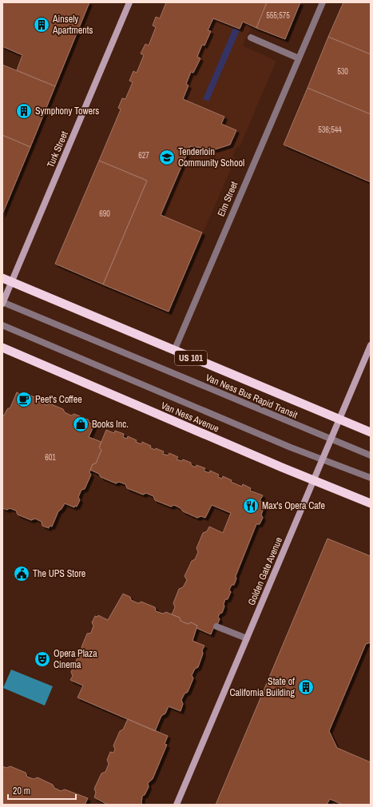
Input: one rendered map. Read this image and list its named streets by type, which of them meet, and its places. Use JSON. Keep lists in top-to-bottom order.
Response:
{
  "streets": {
    "highway": ["US 101", "Van Ness Avenue"],
    "main road": ["Turk Street", "Golden Gate Avenue"],
    "street": ["Elm Street", "Van Ness Bus Rapid Transit"]
  },
  "crossings": [
    ["Turk Street", "US 101"],
    ["Turk Street", "Van Ness Bus Rapid Transit"],
    ["Elm Street", "US 101"],
    ["US 101", "Golden Gate Avenue"],
    ["Van Ness Bus Rapid Transit", "Golden Gate Avenue"],
    ["Van Ness Avenue", "Golden Gate Avenue"]
  ],
  "places": {
    "building": ["Ainsely Apartments", "Symphony Towers", "State of California Building"],
    "school or university": ["Tenderloin Community School"],
    "cafe": ["Peet's Coffee"],
    "shop": ["Books Inc."],
    "restaurant": ["Max's Opera Cafe"],
    "public building": ["The UPS Store"],
    "theatre": ["Opera Plaza Cinema"]
  },
  "house_numbers": [
    "555;575",
    "530",
    "536;544",
    "627",
    "690",
    "601"
  ],
  "scale_bar": "20 m"
}
